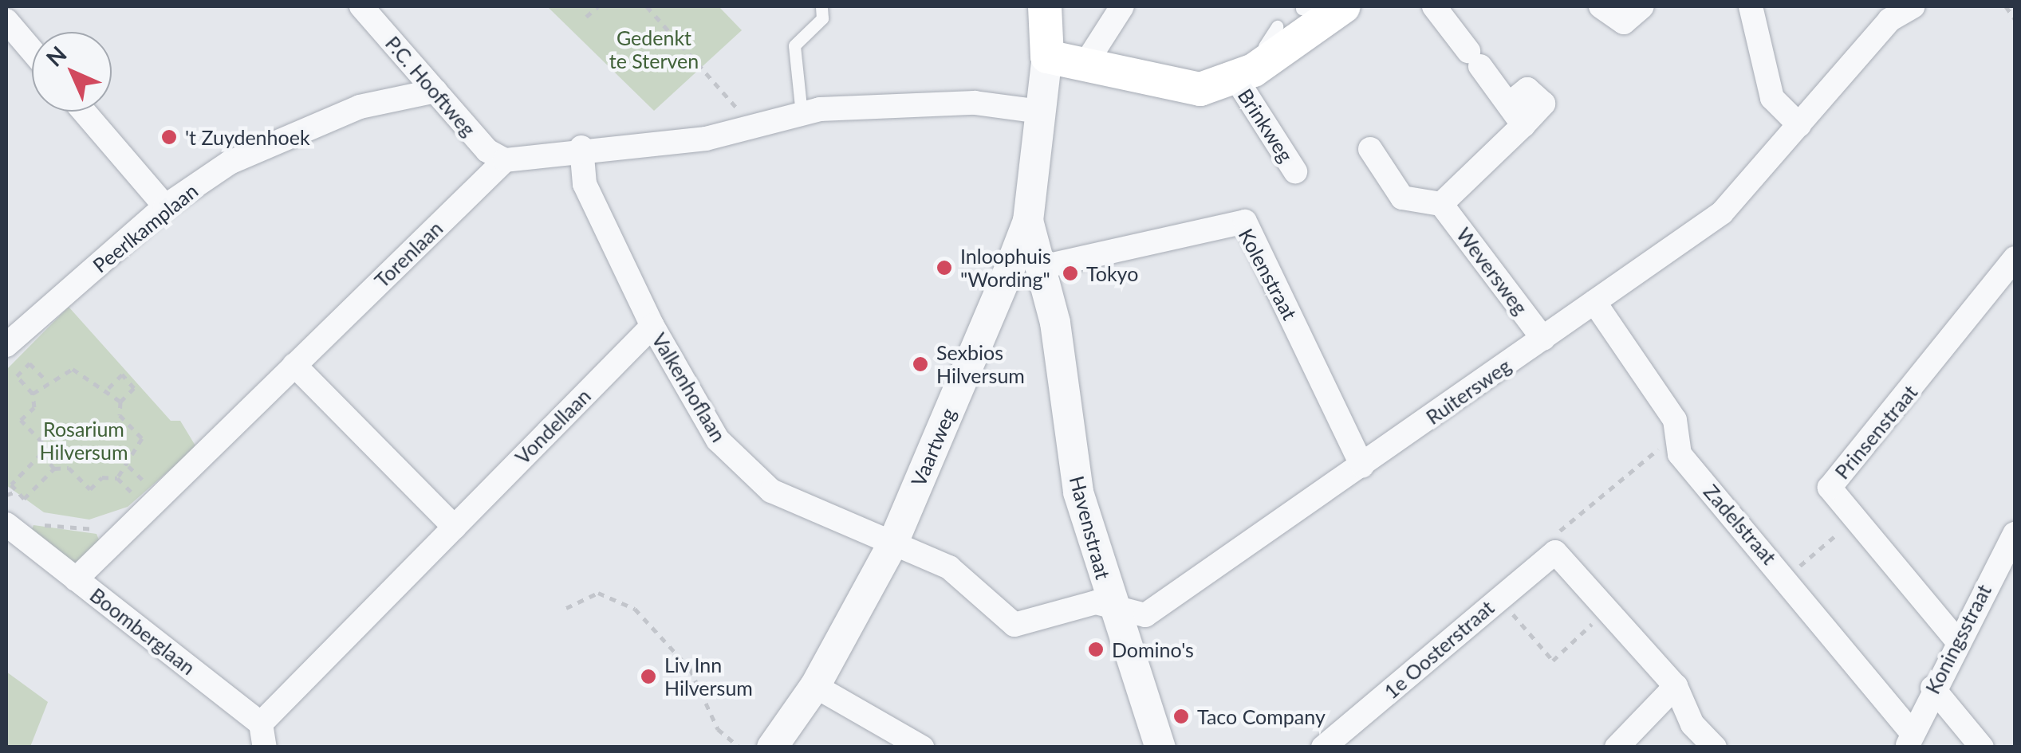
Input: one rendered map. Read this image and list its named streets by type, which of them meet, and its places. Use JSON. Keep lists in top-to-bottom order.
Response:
{
  "streets": {
    "main road": ["Brinkweg"],
    "street": [
      "P.C. Hooftweg",
      "Peerlkamplaan",
      "Torenlaan",
      "Weversweg",
      "Kolenstraat",
      "Valkenhoflaan",
      "Ruitersweg",
      "Vondellaan",
      "Prinsenstraat",
      "Vaartweg",
      "Zadelstraat",
      "Havenstraat",
      "Boomberglaan",
      "Koningsstraat",
      "1e Oosterstraat"
    ]
  },
  "crossings": [
    ["P.C. Hooftweg", "Peerlkamplaan"],
    ["P.C. Hooftweg", "Torenlaan"],
    ["Brinkweg", "Vaartweg"],
    ["Torenlaan", "Boomberglaan"],
    ["Weversweg", "Ruitersweg"],
    ["Kolenstraat", "Ruitersweg"],
    ["Kolenstraat", "Havenstraat"],
    ["Valkenhoflaan", "Ruitersweg"],
    ["Valkenhoflaan", "Vondellaan"],
    ["Valkenhoflaan", "Vaartweg"],
    ["Valkenhoflaan", "Havenstraat"],
    ["Ruitersweg", "Zadelstraat"],
    ["Ruitersweg", "Havenstraat"],
    ["Vondellaan", "Boomberglaan"],
    ["Prinsenstraat", "Koningsstraat"],
    ["Vaartweg", "Havenstraat"],
    ["Zadelstraat", "Koningsstraat"]
  ],
  "parks": ["Gedenkt te Sterven", "Rosarium Hilversum"],
  "places": [
    "'t Zuydenhoek",
    "Inloophuis \"Wording\"",
    "Tokyo",
    "Sexbios Hilversum",
    "Domino's",
    "Liv Inn Hilversum",
    "Taco Company"
  ],
  "north": "top left"
}
